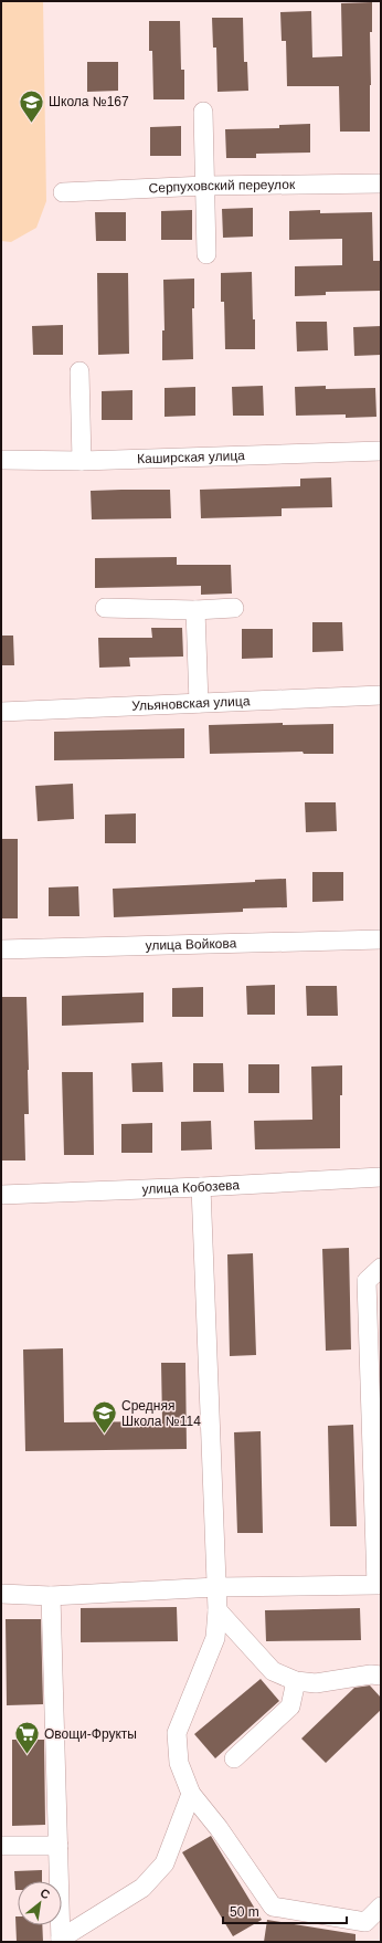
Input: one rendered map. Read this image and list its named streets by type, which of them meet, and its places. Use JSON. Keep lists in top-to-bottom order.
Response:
{
  "streets": {
    "street": [
      "Серпуховский переулок",
      "Каширская улица",
      "Ульяновская улица",
      "улица Войкова",
      "улица Кобозева"
    ]
  },
  "places": {
    "school or university": ["Школа №167", "Средняя Школа №114"],
    "supermarket": ["Овощи-Фрукты"]
  },
  "scale_bar": "50 m",
  "north": "top right"
}
